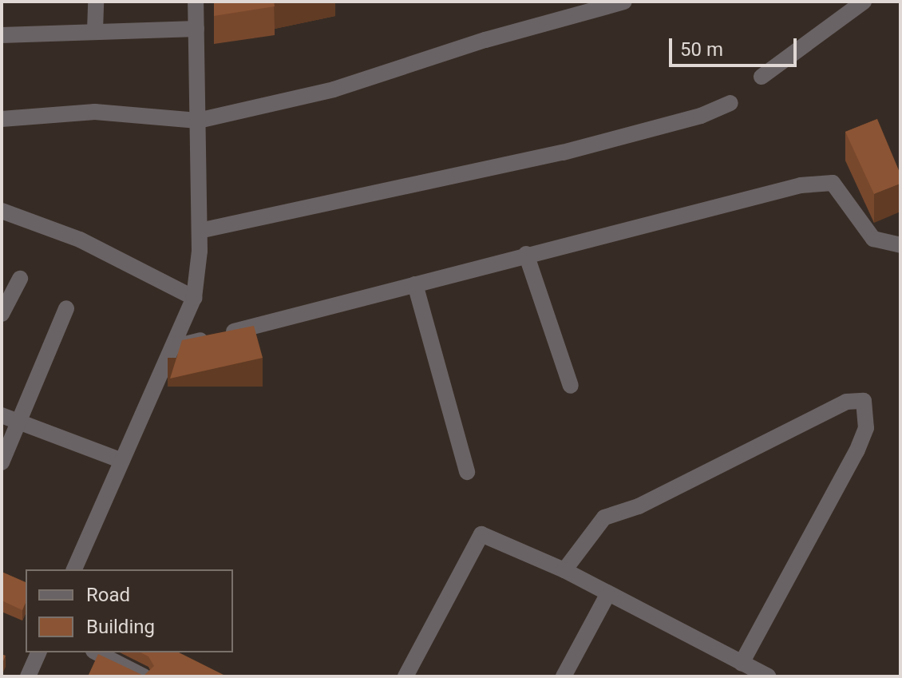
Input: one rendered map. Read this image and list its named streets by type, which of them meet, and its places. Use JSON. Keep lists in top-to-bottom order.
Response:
{
  "legend": ["Road", "Building"],
  "scale_bar": "50 m"
}
